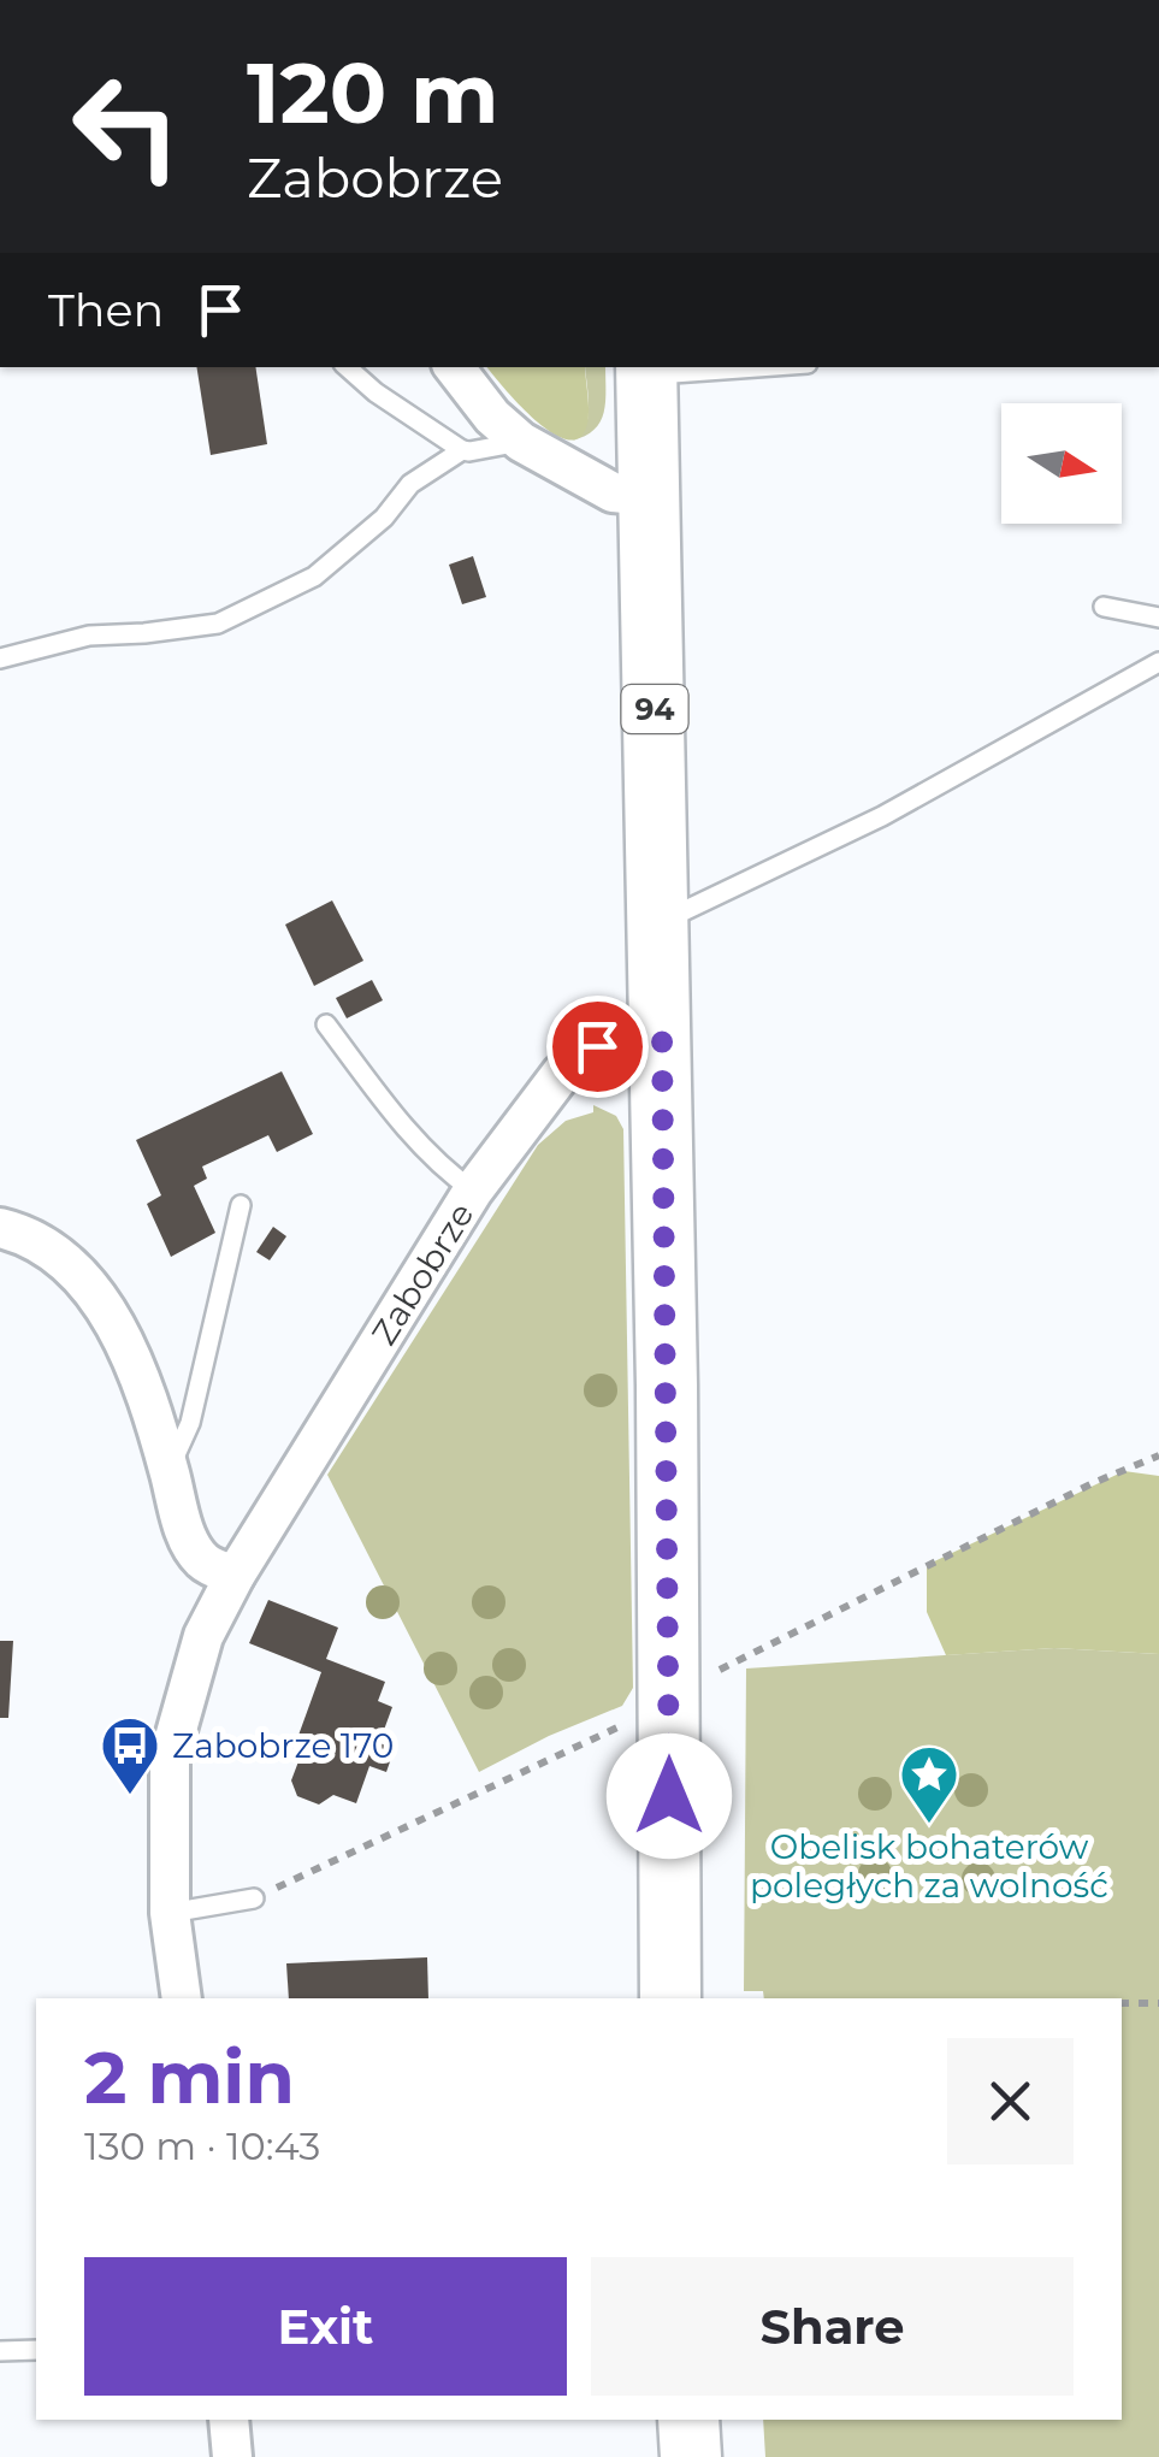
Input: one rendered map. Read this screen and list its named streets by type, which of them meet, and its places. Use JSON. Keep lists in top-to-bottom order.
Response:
{
  "streets": {
    "main road": ["94"],
    "street": ["Zabobrze"]
  },
  "crossings": [
    ["94", "Zabobrze"]
  ],
  "places": {
    "bus stop": ["Zabobrze 170"],
    "place": ["Obelisk bohaterów poległych za wolność"]
  },
  "north": "right",
  "page": {
    "turn": ["120 m", "Zabobrze"],
    "then": "Then",
    "heading": ["2 min", "130 m · 10:43"],
    "buttons": ["Exit", "Share"]
  }
}
